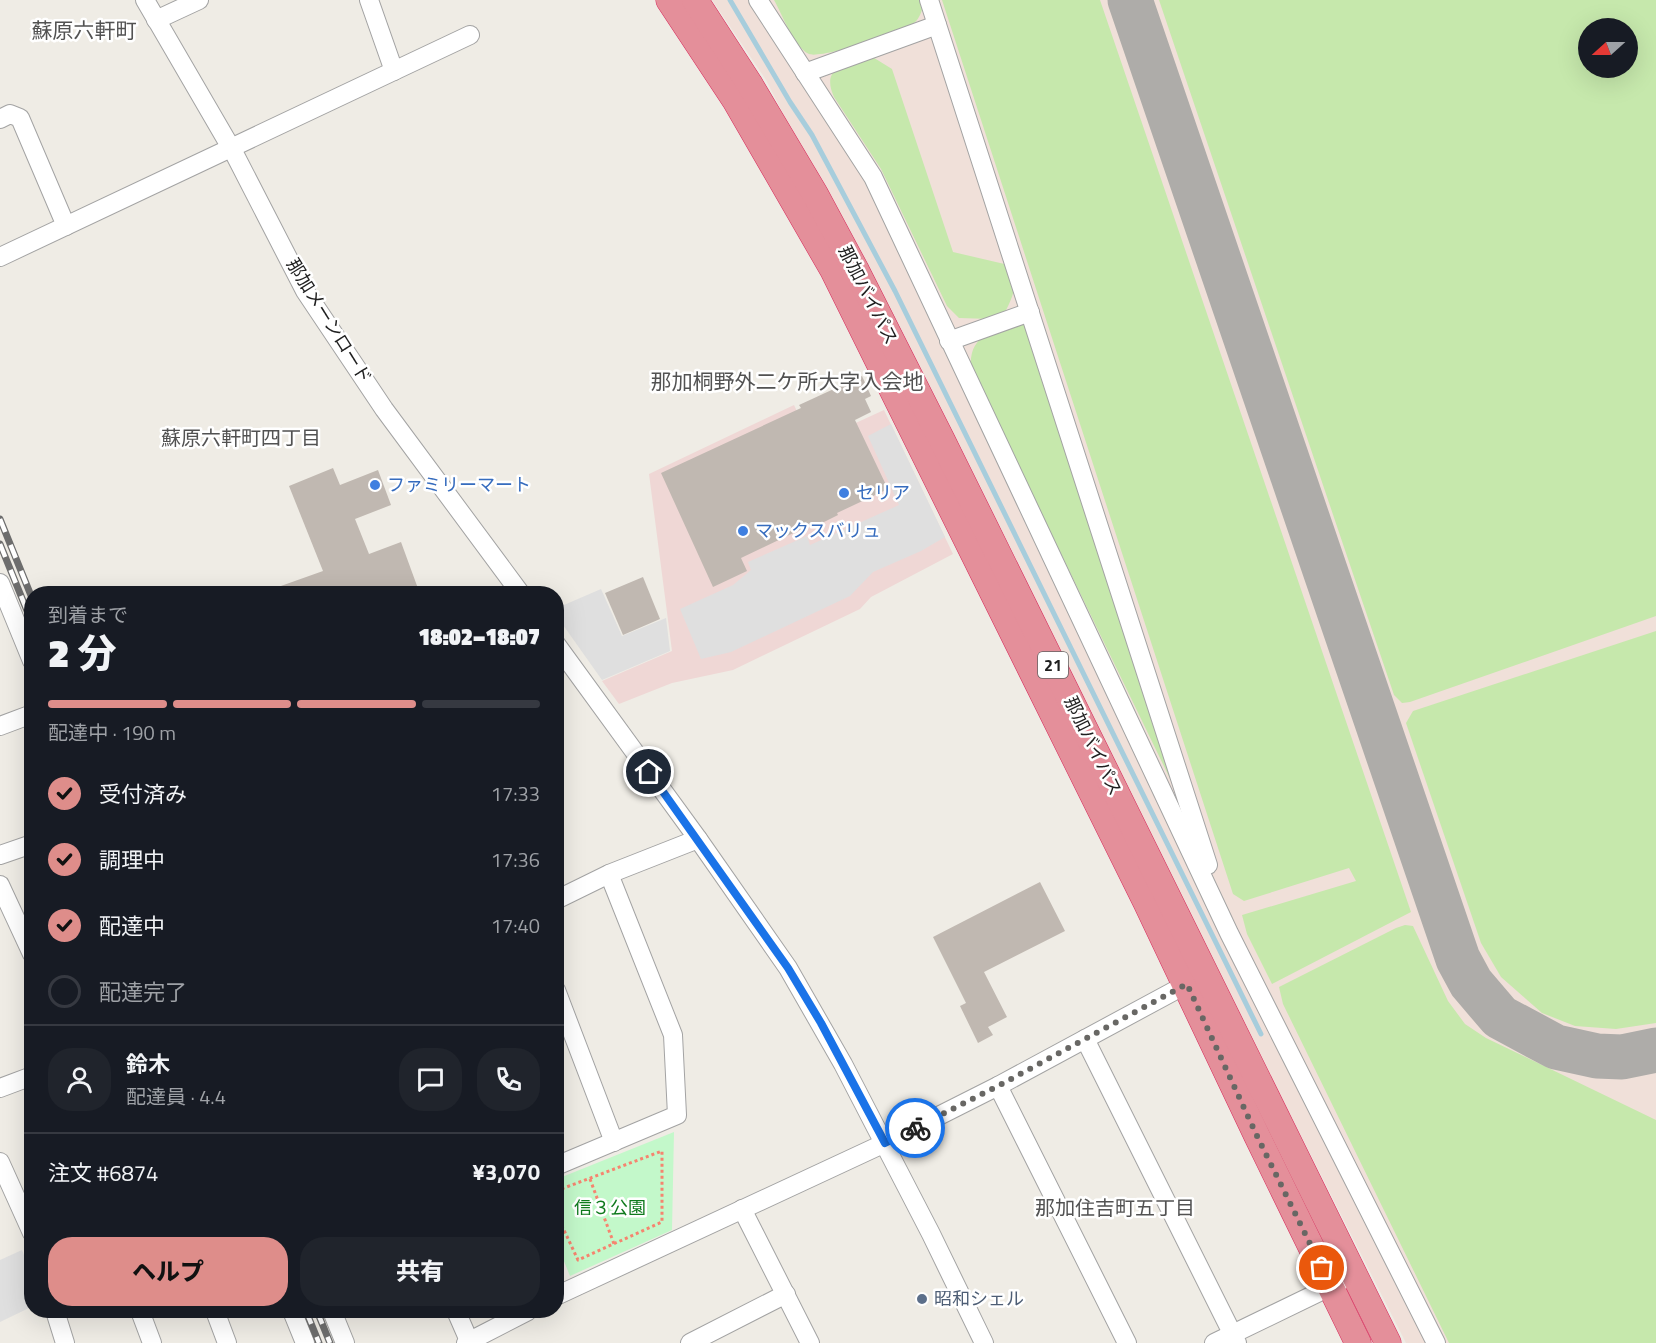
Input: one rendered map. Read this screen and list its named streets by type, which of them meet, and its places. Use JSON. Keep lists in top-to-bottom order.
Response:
{
  "streets": {
    "highway": ["那加バイパス", "21"],
    "street": ["那加メーンロード"]
  },
  "districts": [
    "蘇原六軒町",
    "那加桐野外二ケ所大字入会地",
    "蘇原六軒町四丁目",
    "那加住吉町五丁目"
  ],
  "parks": ["信３公園"],
  "places": [
    "ファミリーマート",
    "セリア",
    "マックスバリュ",
    "昭和シェル"
  ],
  "north": "left",
  "page": {
    "heading": ["2 分", "到着まで", "18:02–18:07"],
    "panel": [
      "鈴木",
      "配達員 · 4.4",
      "注文 #6874",
      "¥3,070"
    ],
    "bar": "配達中 · 190 m",
    "list": [
      ["受付済み", "17:33"],
      ["調理中", "17:36"],
      ["配達中", "17:40"],
      "配達完了"
    ],
    "buttons": ["ヘルプ", "共有"]
  }
}
